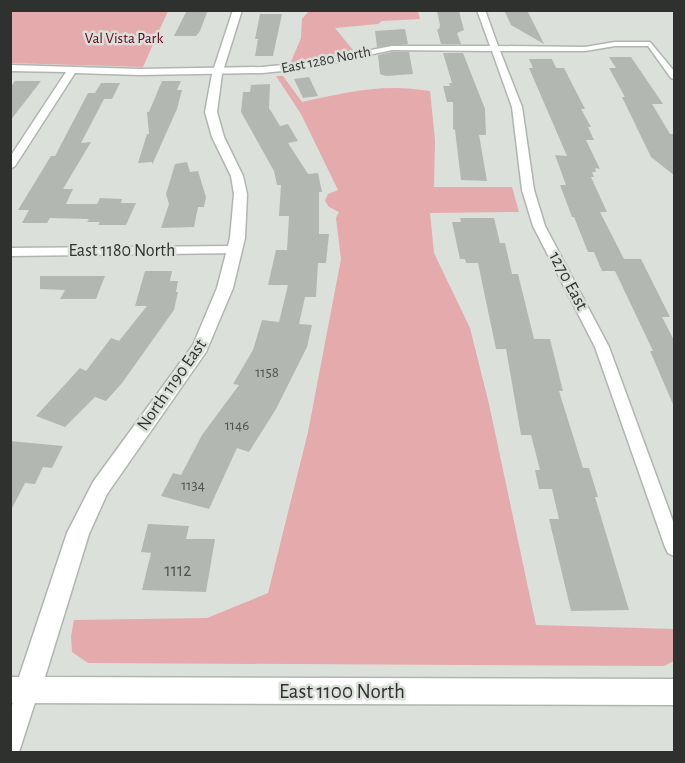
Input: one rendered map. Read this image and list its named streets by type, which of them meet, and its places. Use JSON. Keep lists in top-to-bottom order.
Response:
{
  "streets": {
    "street": [
      "East 1280 North",
      "East 1180 North",
      "1270 East",
      "North 1190 East",
      "East 1100 North"
    ]
  },
  "crossings": [
    ["East 1280 North", "1270 East"],
    ["East 1280 North", "North 1190 East"],
    ["East 1180 North", "North 1190 East"],
    ["North 1190 East", "East 1100 North"]
  ],
  "parks": ["Val Vista Park"],
  "house_numbers": [
    "1158",
    "1146",
    "1134",
    "1112"
  ]
}
